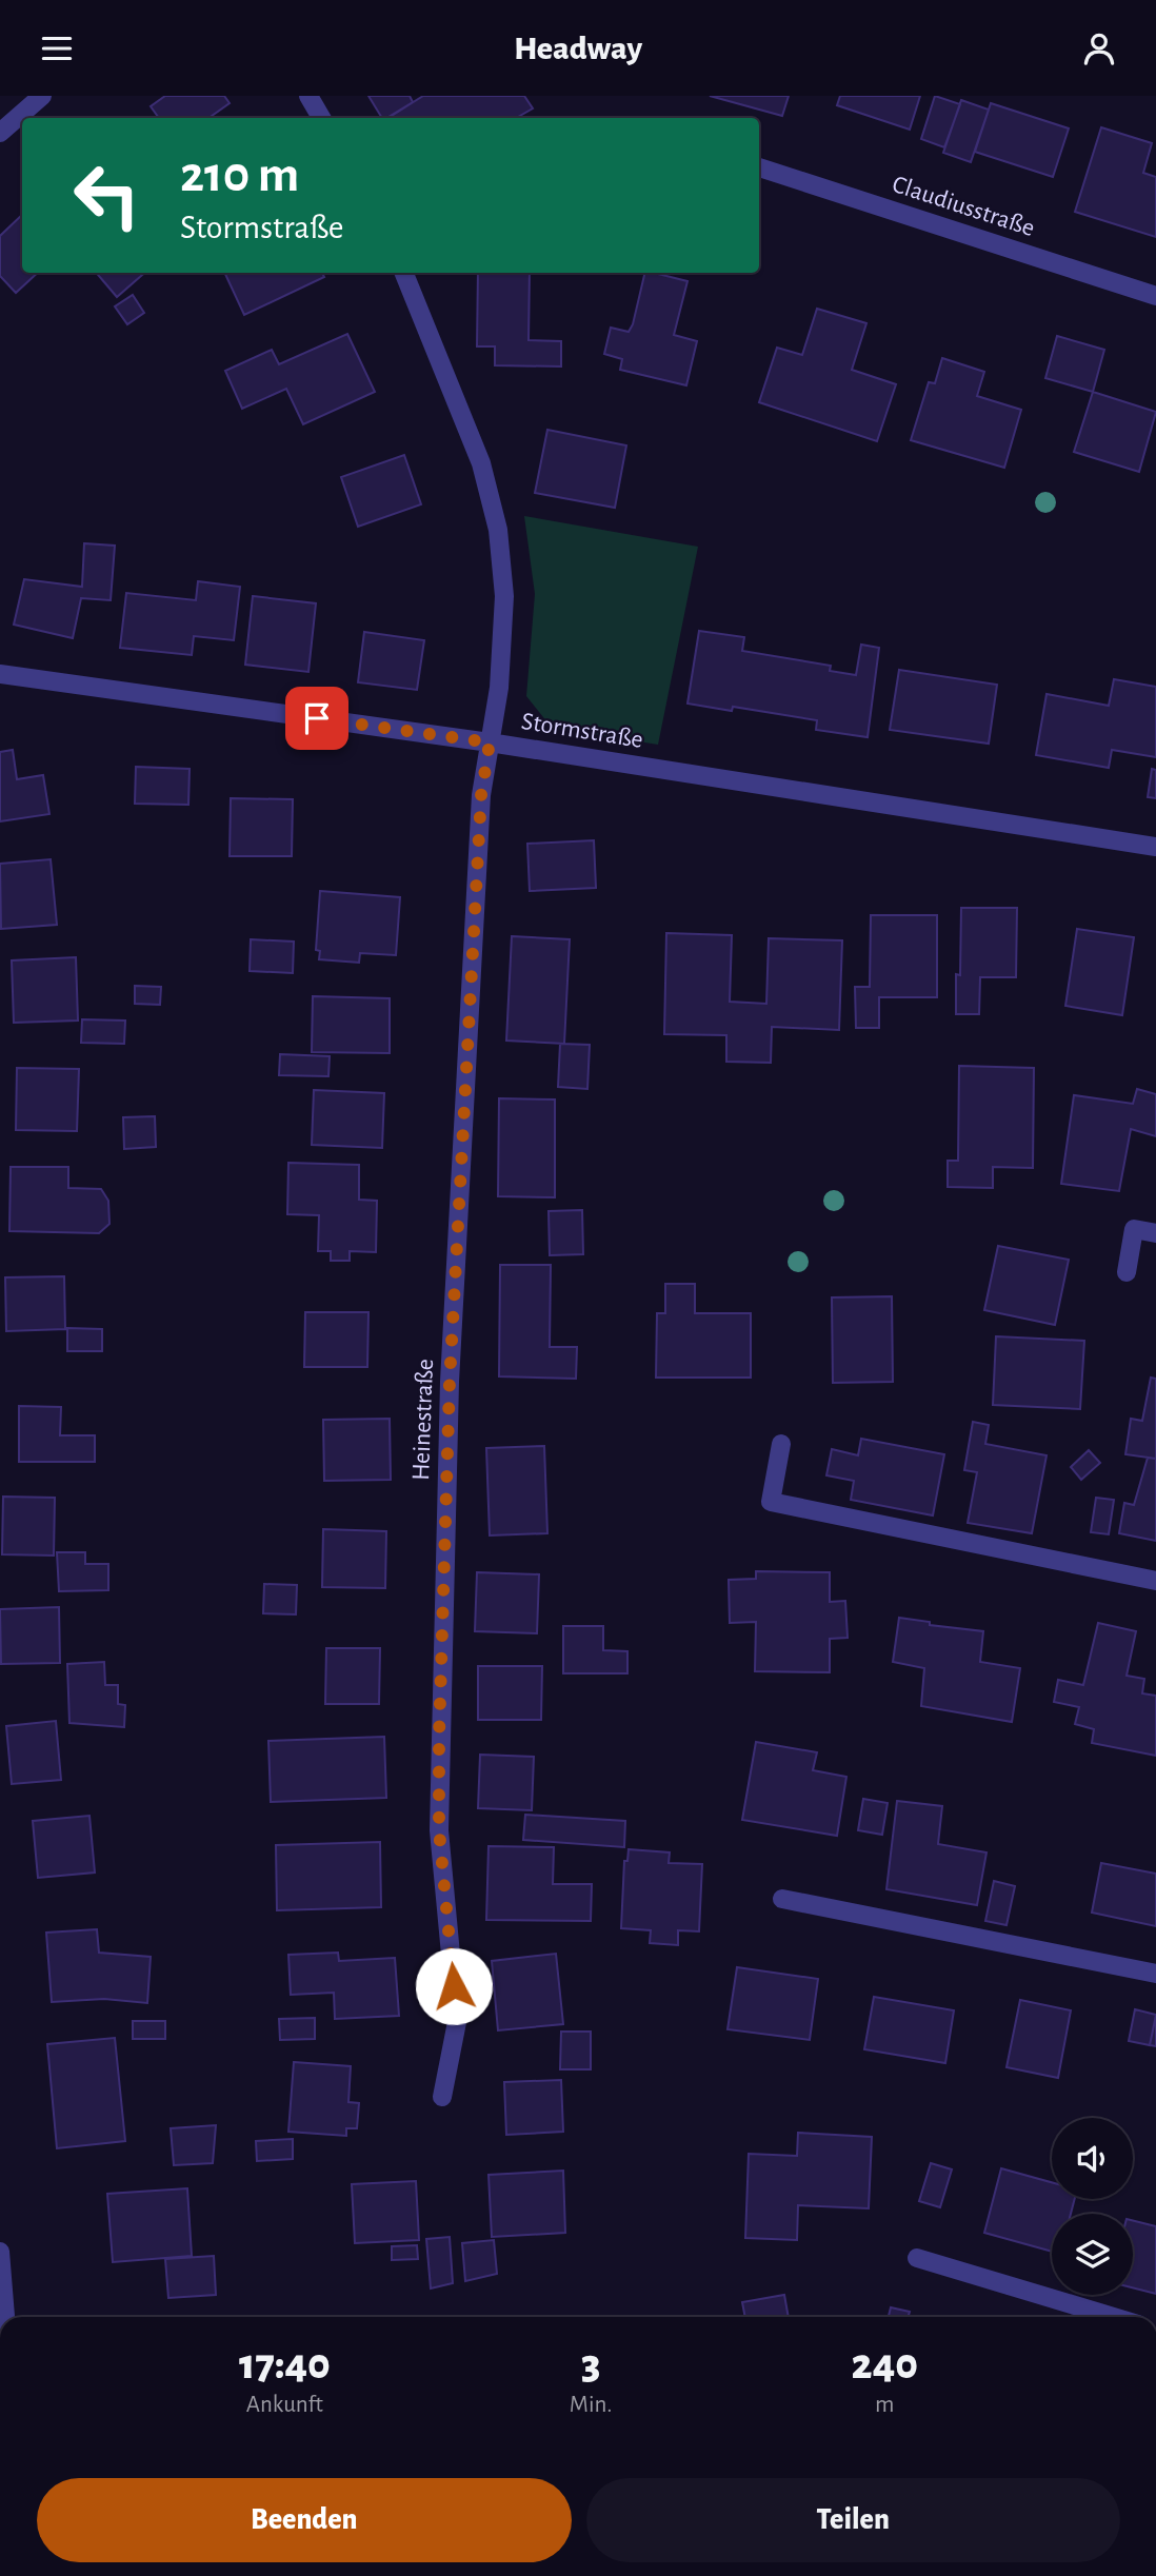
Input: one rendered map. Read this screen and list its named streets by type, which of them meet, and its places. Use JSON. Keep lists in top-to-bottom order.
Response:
{
  "streets": {
    "street": ["Claudiusstraße", "Stormstraße", "Heinestraße"]
  },
  "crossings": [
    ["Stormstraße", "Heinestraße"]
  ],
  "page": {
    "header": "Headway",
    "turn": ["210 m", "Stormstraße"],
    "eta": [
      "17:40",
      "Ankunft",
      "3",
      "Min.",
      "240",
      "m"
    ],
    "buttons": ["Beenden", "Teilen"]
  }
}
